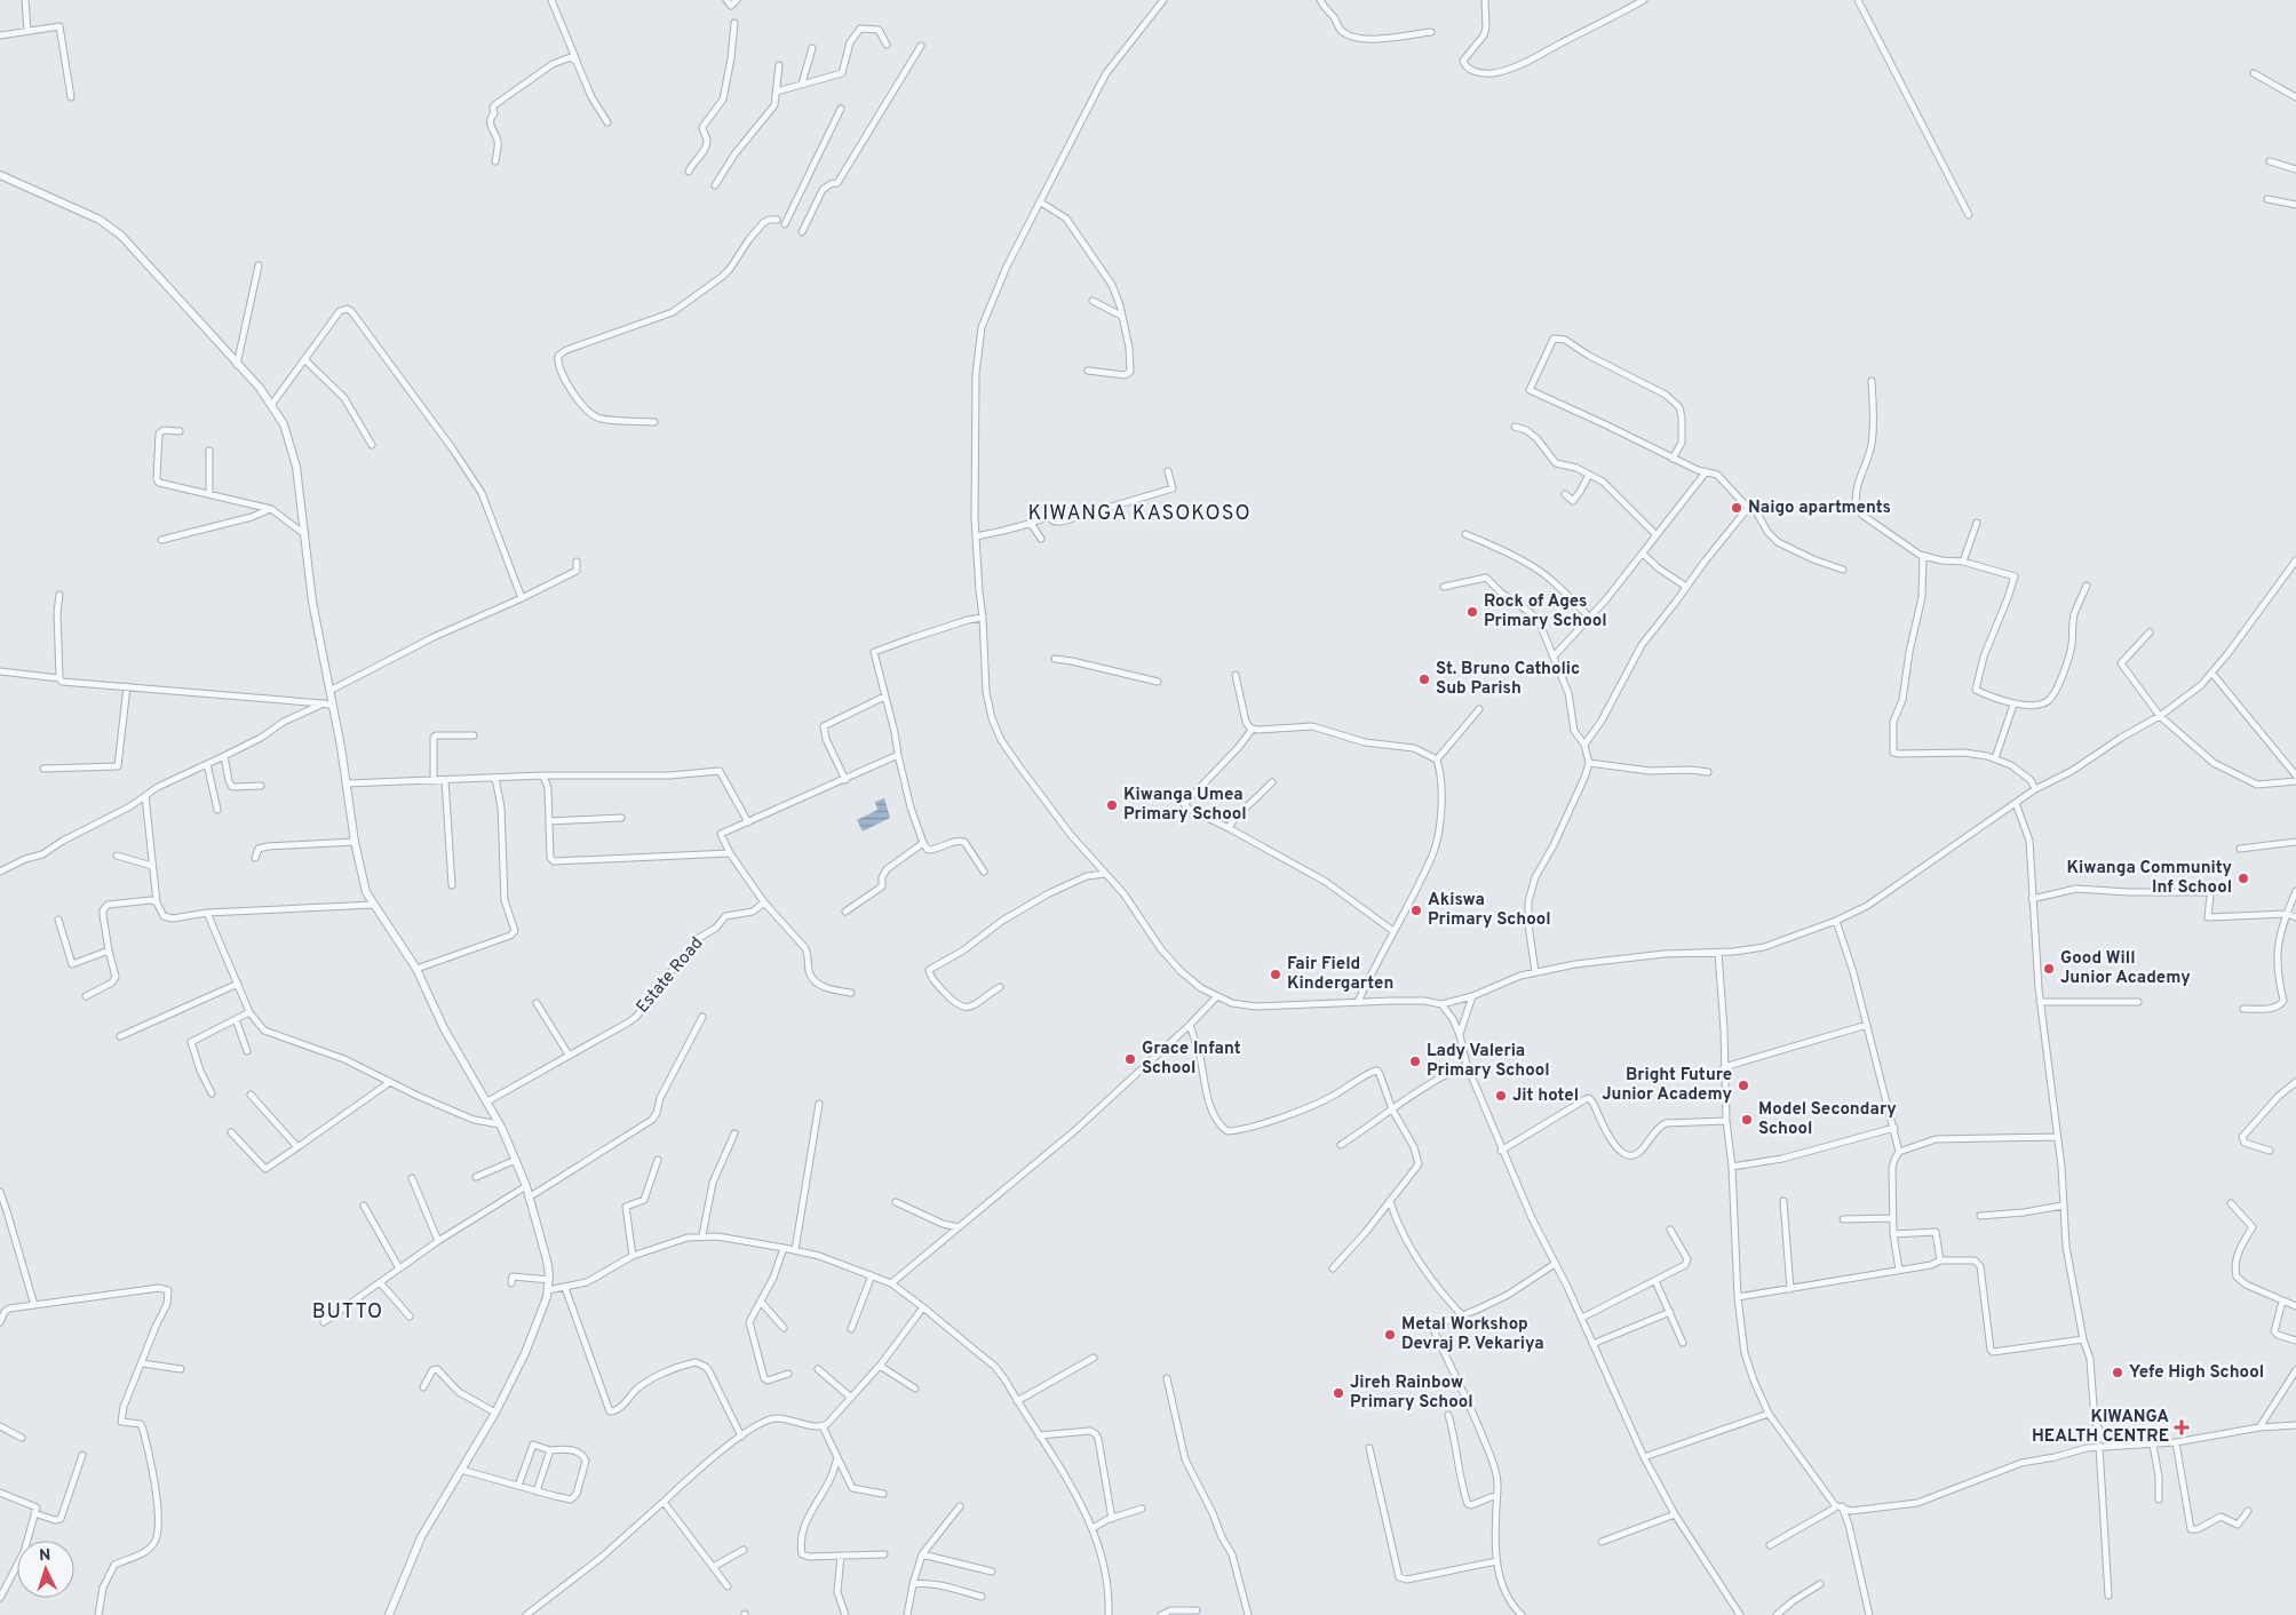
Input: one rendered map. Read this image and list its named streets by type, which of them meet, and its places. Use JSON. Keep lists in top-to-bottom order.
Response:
{
  "streets": {
    "street": ["Estate Road"]
  },
  "districts": ["KIWANGA KASOKOSO", "BUTTO"],
  "places": {
    "other": [
      "Naigo apartments",
      "Rock of Ages Primary School",
      "St. Bruno Catholic Sub Parish",
      "Kiwanga Umea Primary School",
      "Kiwanga Community Inf School",
      "Akiswa Primary School",
      "Good Will Junior Academy",
      "Fair Field Kindergarten",
      "Grace Infant School",
      "Lady Valeria Primary School",
      "Bright Future Junior Academy",
      "Jit hotel",
      "Model Secondary School",
      "Metal Workshop Devraj P. Vekariya",
      "Yefe High School",
      "Jireh Rainbow Primary School"
    ],
    "health": ["KIWANGA HEALTH CENTRE"]
  },
  "north": "top"
}
